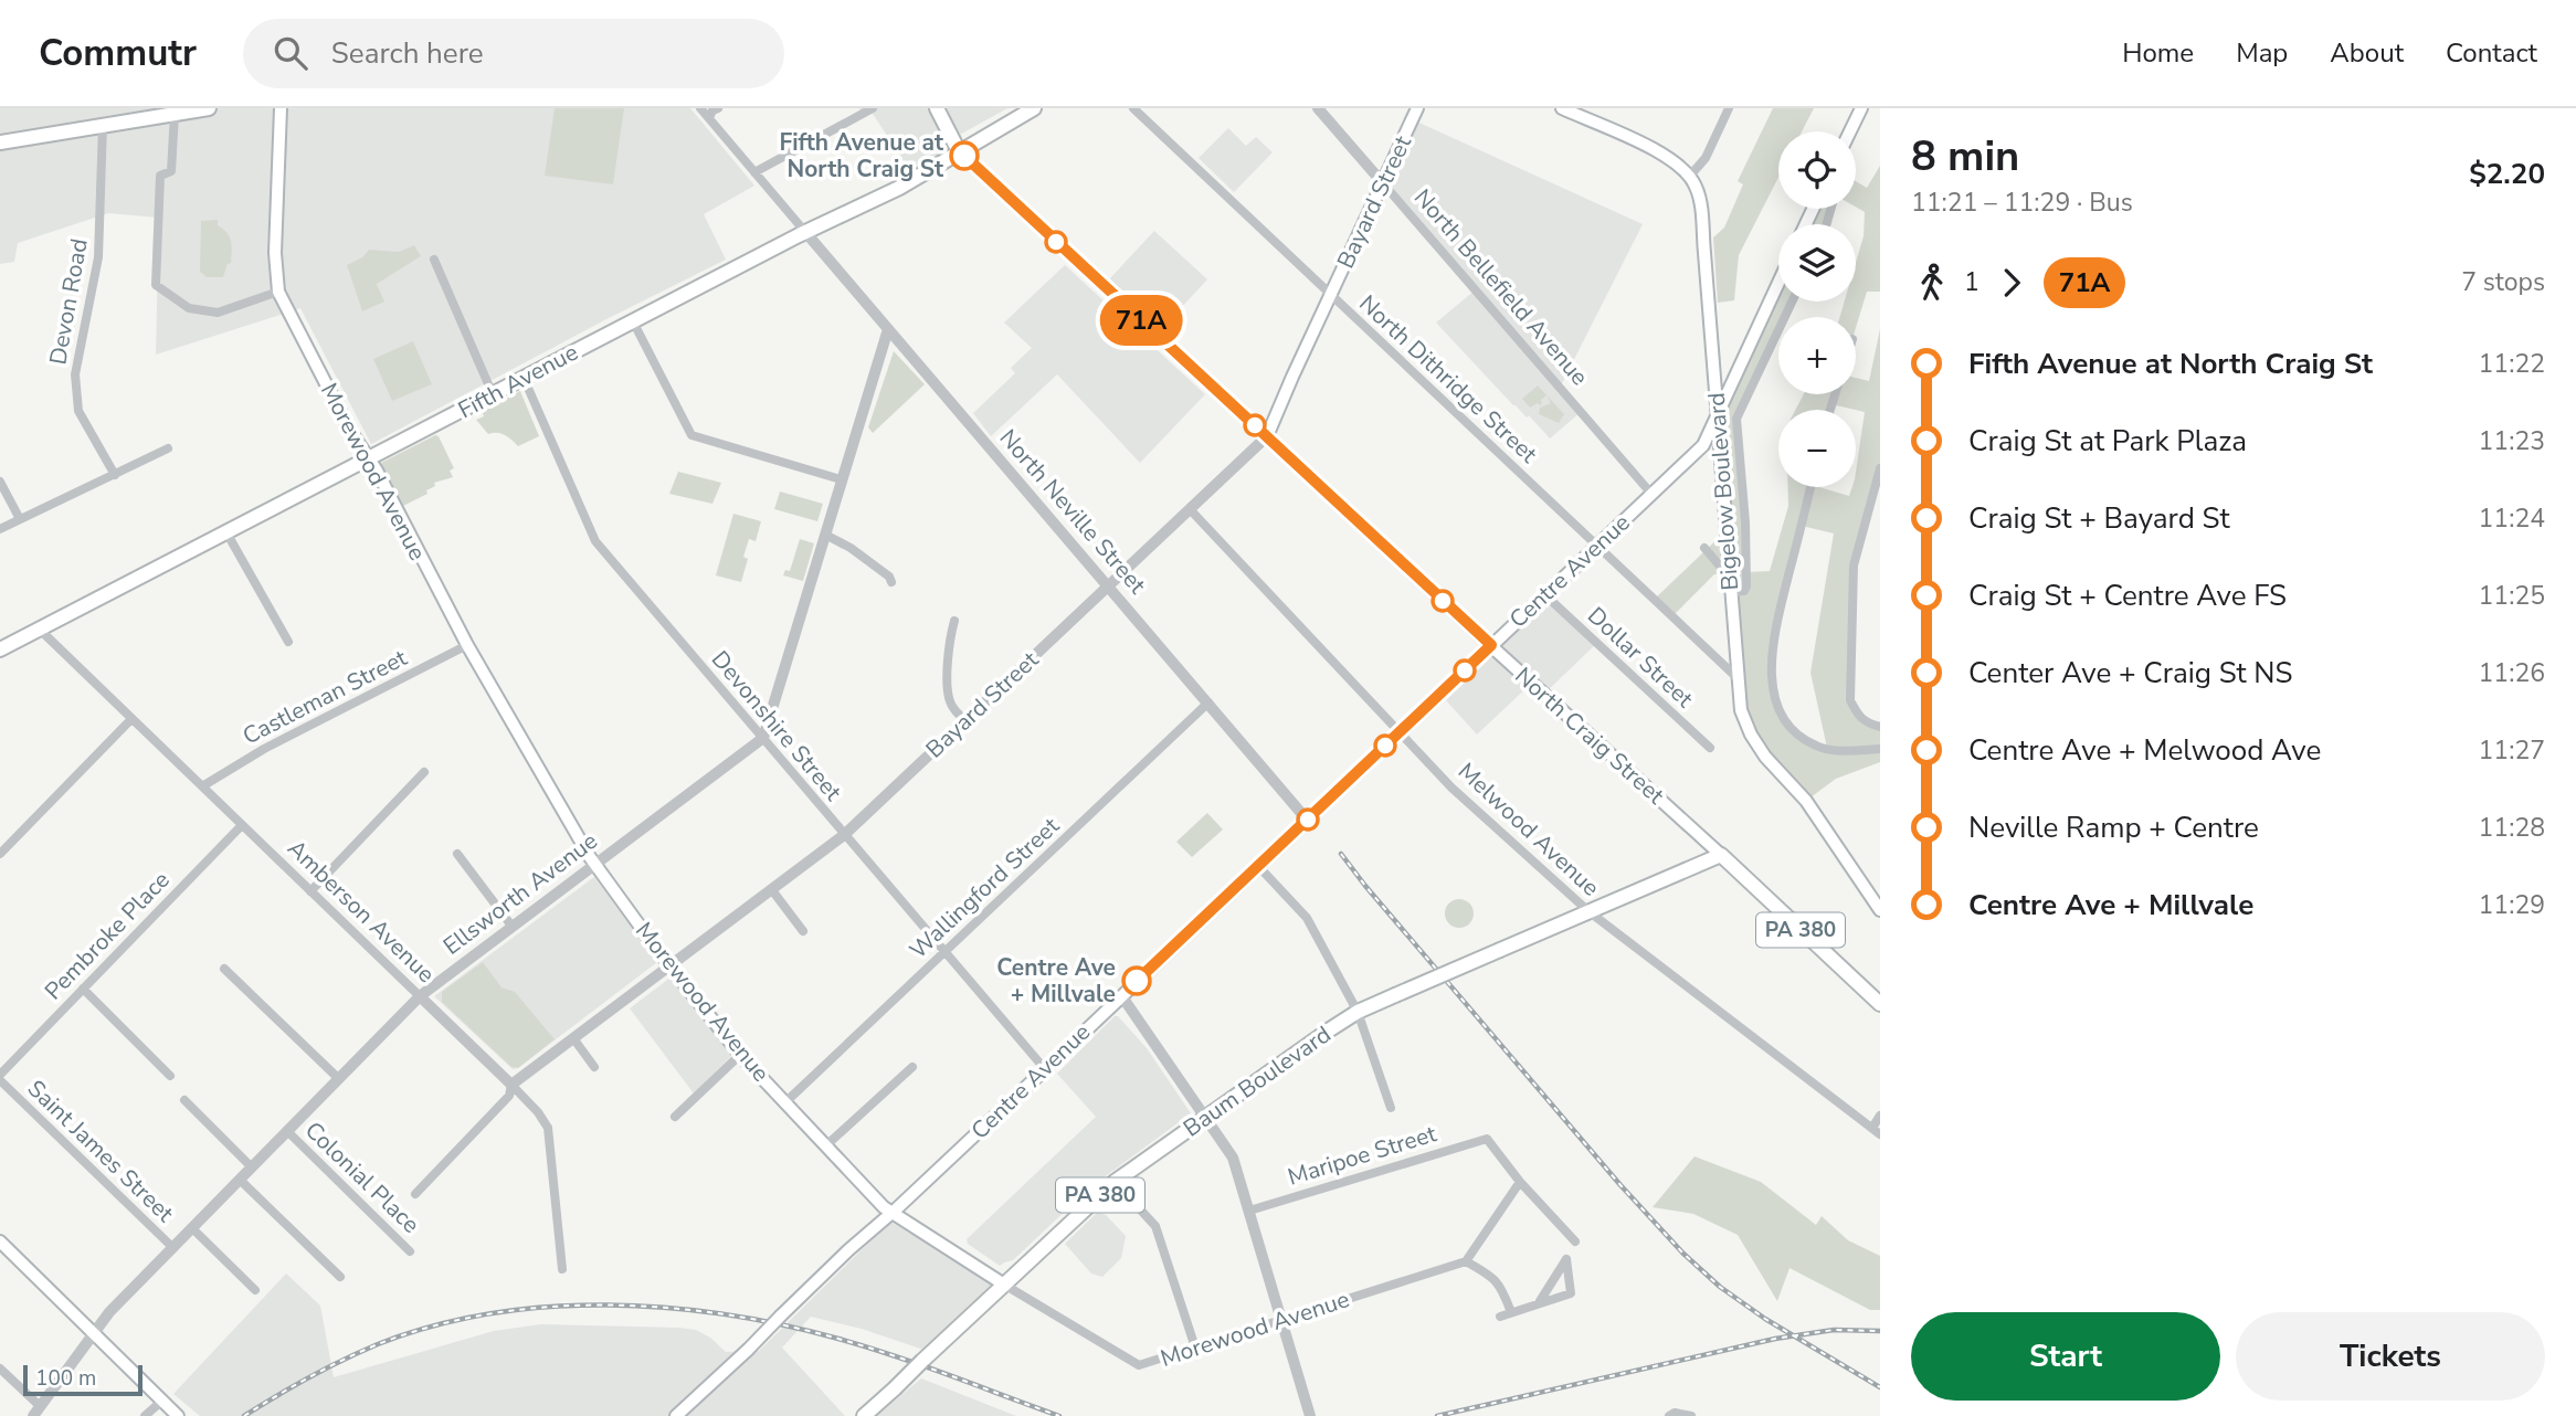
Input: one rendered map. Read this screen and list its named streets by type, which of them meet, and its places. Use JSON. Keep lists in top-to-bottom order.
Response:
{
  "streets": {
    "main road": [
      "Bayard Street",
      "Fifth Avenue",
      "Morewood Avenue",
      "Bigelow Boulevard",
      "Centre Avenue",
      "North Craig Street",
      "PA 380",
      "Baum Boulevard"
    ],
    "street": [
      "North Bellefield Avenue",
      "Devon Road",
      "North Dithridge Street",
      "North Neville Street",
      "Dollar Street",
      "Castleman Street",
      "Devonshire Street",
      "Melwood Avenue",
      "Wallingford Street",
      "Ellsworth Avenue",
      "Amberson Avenue",
      "Pembroke Place",
      "Saint James Street",
      "Maripoe Street",
      "Colonial Place"
    ]
  },
  "crossings": [
    ["Bayard Street", "North Bellefield Avenue"],
    ["Bayard Street", "North Dithridge Street"],
    ["Bayard Street", "Morewood Avenue"],
    ["Bayard Street", "North Neville Street"],
    ["Bayard Street", "Devonshire Street"],
    ["Bayard Street", "North Craig Street"],
    ["Bayard Street", "Melwood Avenue"],
    ["Bayard Street", "Amberson Avenue"],
    ["North Bellefield Avenue", "Centre Avenue"],
    ["North Dithridge Street", "Bigelow Boulevard"],
    ["North Dithridge Street", "Centre Avenue"],
    ["Fifth Avenue", "Morewood Avenue"],
    ["Fifth Avenue", "North Neville Street"],
    ["Fifth Avenue", "Devonshire Street"],
    ["Fifth Avenue", "North Craig Street"],
    ["Fifth Avenue", "Amberson Avenue"],
    ["Morewood Avenue", "Centre Avenue"],
    ["Morewood Avenue", "Castleman Street"],
    ["Morewood Avenue", "Wallingford Street"],
    ["Morewood Avenue", "Ellsworth Avenue"],
    ["Morewood Avenue", "Baum Boulevard"],
    ["Bigelow Boulevard", "Centre Avenue"],
    ["North Neville Street", "Centre Avenue"],
    ["North Neville Street", "Wallingford Street"],
    ["Centre Avenue", "Dollar Street"],
    ["Centre Avenue", "Devonshire Street"],
    ["Centre Avenue", "North Craig Street"],
    ["Centre Avenue", "Melwood Avenue"],
    ["Castleman Street", "Amberson Avenue"],
    ["Devonshire Street", "Wallingford Street"],
    ["Devonshire Street", "Ellsworth Avenue"],
    ["North Craig Street", "Baum Boulevard"],
    ["Melwood Avenue", "Baum Boulevard"],
    ["Ellsworth Avenue", "Amberson Avenue"],
    ["Ellsworth Avenue", "Saint James Street"],
    ["Ellsworth Avenue", "Colonial Place"],
    ["Amberson Avenue", "Pembroke Place"]
  ],
  "places": ["Fifth Avenue at North Craig St", "Centre Ave + Millvale"],
  "lines": ["bus line 71A"],
  "scale_bar": "100 m",
  "page": {
    "header": "Commutr",
    "search": "Search here",
    "nav": [
      "Home",
      "Map",
      "About",
      "Contact"
    ],
    "on_map": "71A",
    "heading": ["8 min", "11:21 – 11:29 · Bus", "$2.20"],
    "map_buttons": ["+", "−"],
    "legs": ["1", "71A", "7 stops"],
    "list": [
      {
        "name": "Fifth Avenue at North Craig St",
        "value": "11:22"
      },
      {
        "name": "Craig St at Park Plaza",
        "value": "11:23"
      },
      {
        "name": "Craig St + Bayard St",
        "value": "11:24"
      },
      {
        "name": "Craig St + Centre Ave FS",
        "value": "11:25"
      },
      {
        "name": "Center Ave + Craig St NS",
        "value": "11:26"
      },
      {
        "name": "Centre Ave + Melwood Ave",
        "value": "11:27"
      },
      {
        "name": "Neville Ramp + Centre",
        "value": "11:28"
      },
      {
        "name": "Centre Ave + Millvale",
        "value": "11:29"
      }
    ],
    "buttons": ["Start", "Tickets"],
    "scale": "100 m"
  }
}
